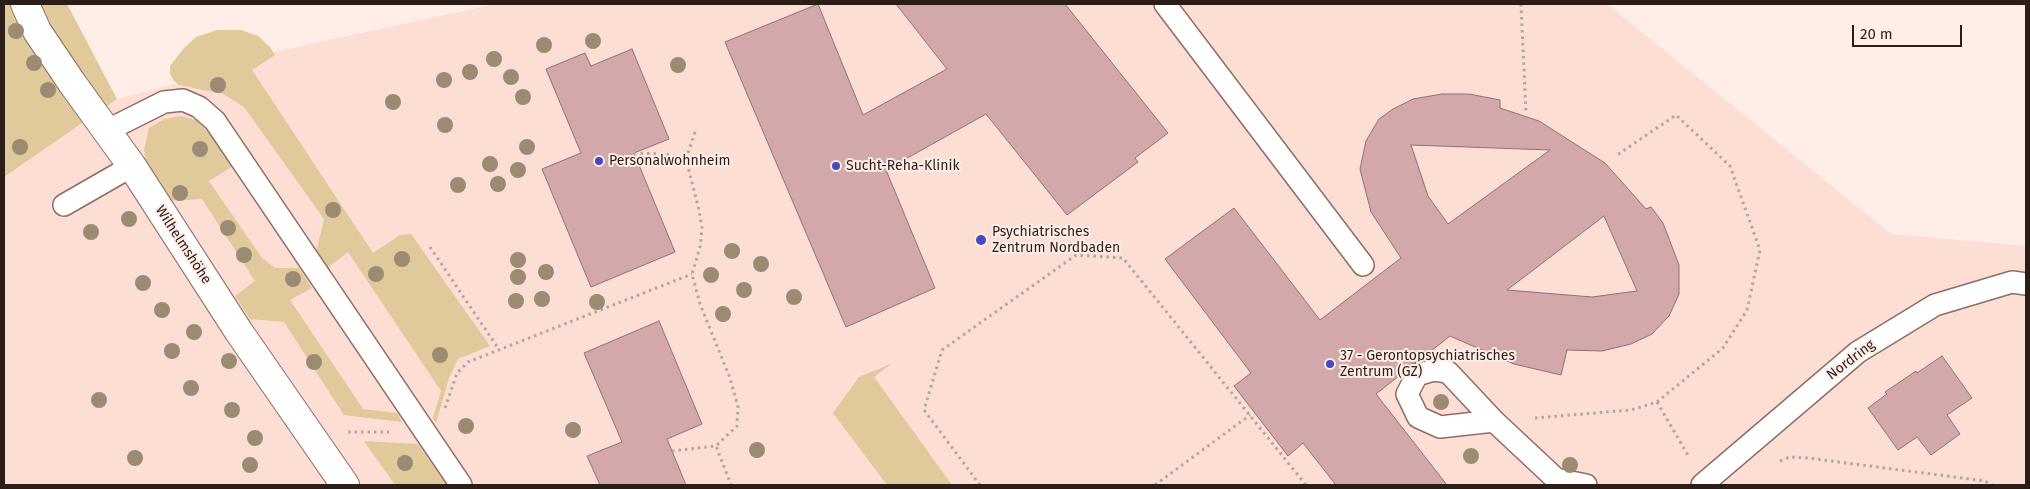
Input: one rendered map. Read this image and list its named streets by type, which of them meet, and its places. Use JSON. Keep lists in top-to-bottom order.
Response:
{
  "streets": {
    "street": ["Wilhelmshöhe"],
    "lane": ["Nordring"]
  },
  "places": [
    "Personalwohnheim",
    "Sucht-Reha-Klinik",
    "Psychiatrisches Zentrum Nordbaden",
    "37 - Gerontopsychiatrisches Zentrum (GZ)"
  ],
  "scale_bar": "20 m"
}
